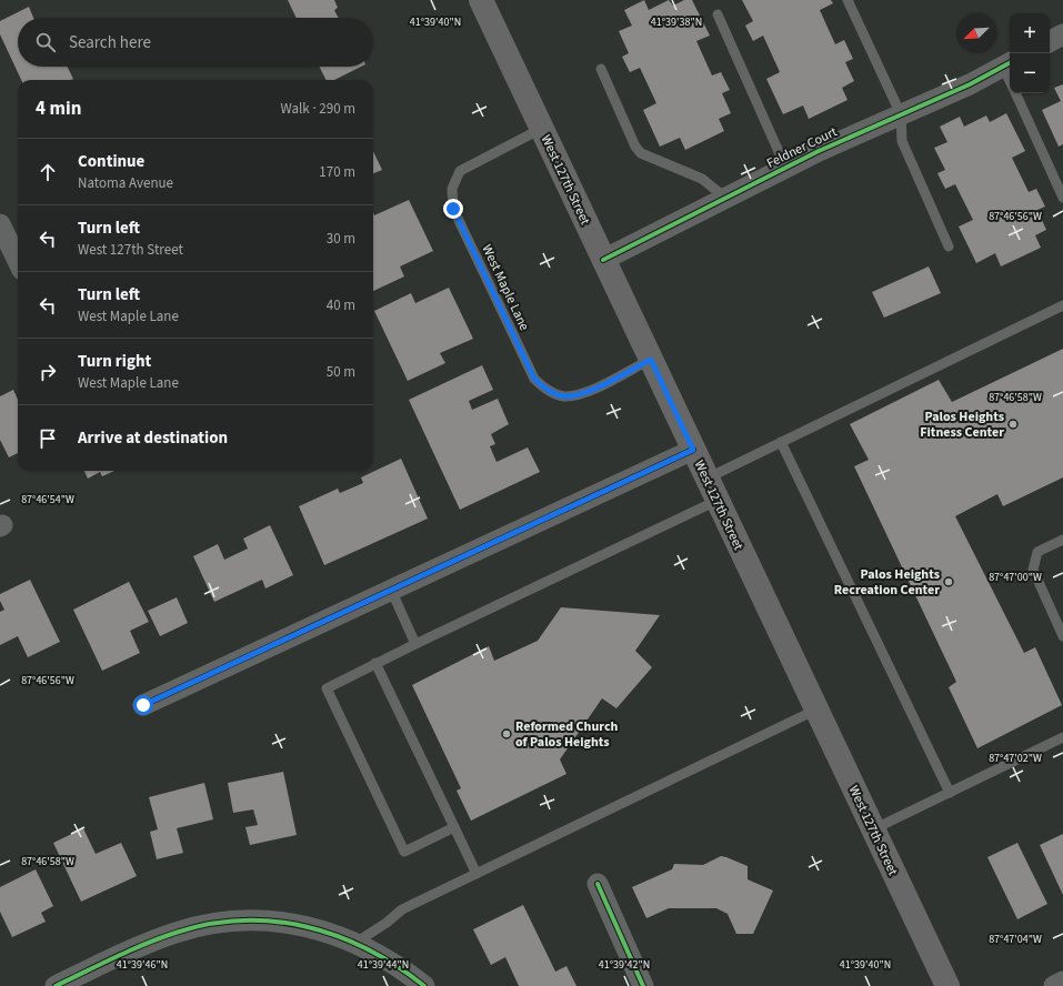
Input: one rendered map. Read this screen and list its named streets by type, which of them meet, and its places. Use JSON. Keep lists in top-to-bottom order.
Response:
{
  "streets": {
    "main road": ["West 127th Street"],
    "street": ["Feldner Court"],
    "lane": ["West Maple Lane"]
  },
  "crossings": [
    ["Feldner Court", "West 127th Street"],
    ["West 127th Street", "West Maple Lane"]
  ],
  "places": ["Palos Heights Fitness Center", "Palos Heights Recreation Center", "Reformed Church of Palos Heights"],
  "north": "bottom left",
  "page": {
    "map_buttons": ["+", "−"],
    "search": "Search here",
    "heading": ["4 min", "Walk · 290 m"],
    "list": [
      ["Continue", "Natoma Avenue", "170 m"],
      ["Turn left", "West 127th Street", "30 m"],
      ["Turn left", "West Maple Lane", "40 m"],
      ["Turn right", "West Maple Lane", "50 m"],
      "Arrive at destination"
    ]
  },
  "coordinates": [
    "41°39'40\"N",
    "41°39'38\"N",
    "87°46'56\"W",
    "87°46'58\"W",
    "87°46'54\"W",
    "87°47'00\"W",
    "87°47'02\"W",
    "87°47'04\"W",
    "41°39'46\"N",
    "41°39'44\"N",
    "41°39'42\"N"
  ]
}
